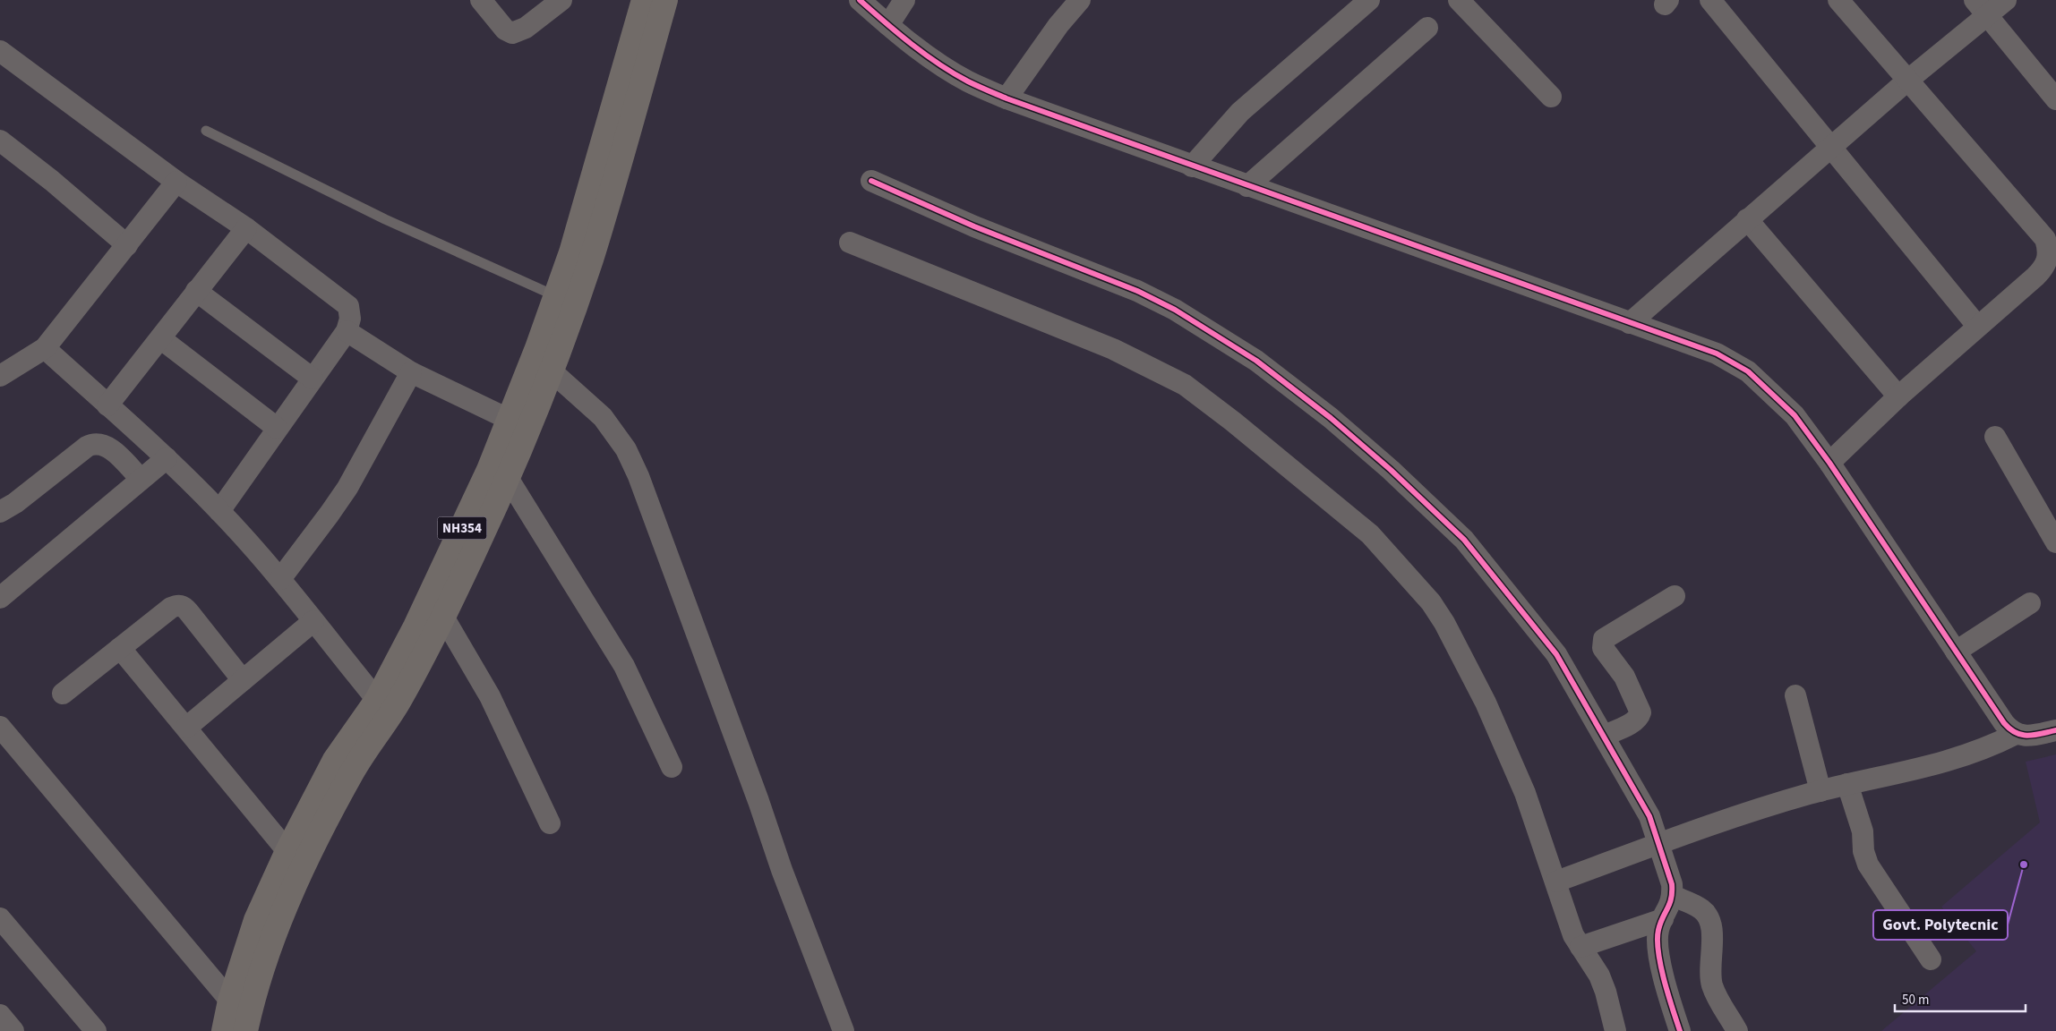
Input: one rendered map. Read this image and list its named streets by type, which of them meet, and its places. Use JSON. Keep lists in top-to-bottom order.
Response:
{
  "streets": {
    "highway": ["NH354"]
  },
  "places": ["Govt. Polytecnic"],
  "scale_bar": "50 m"
}
